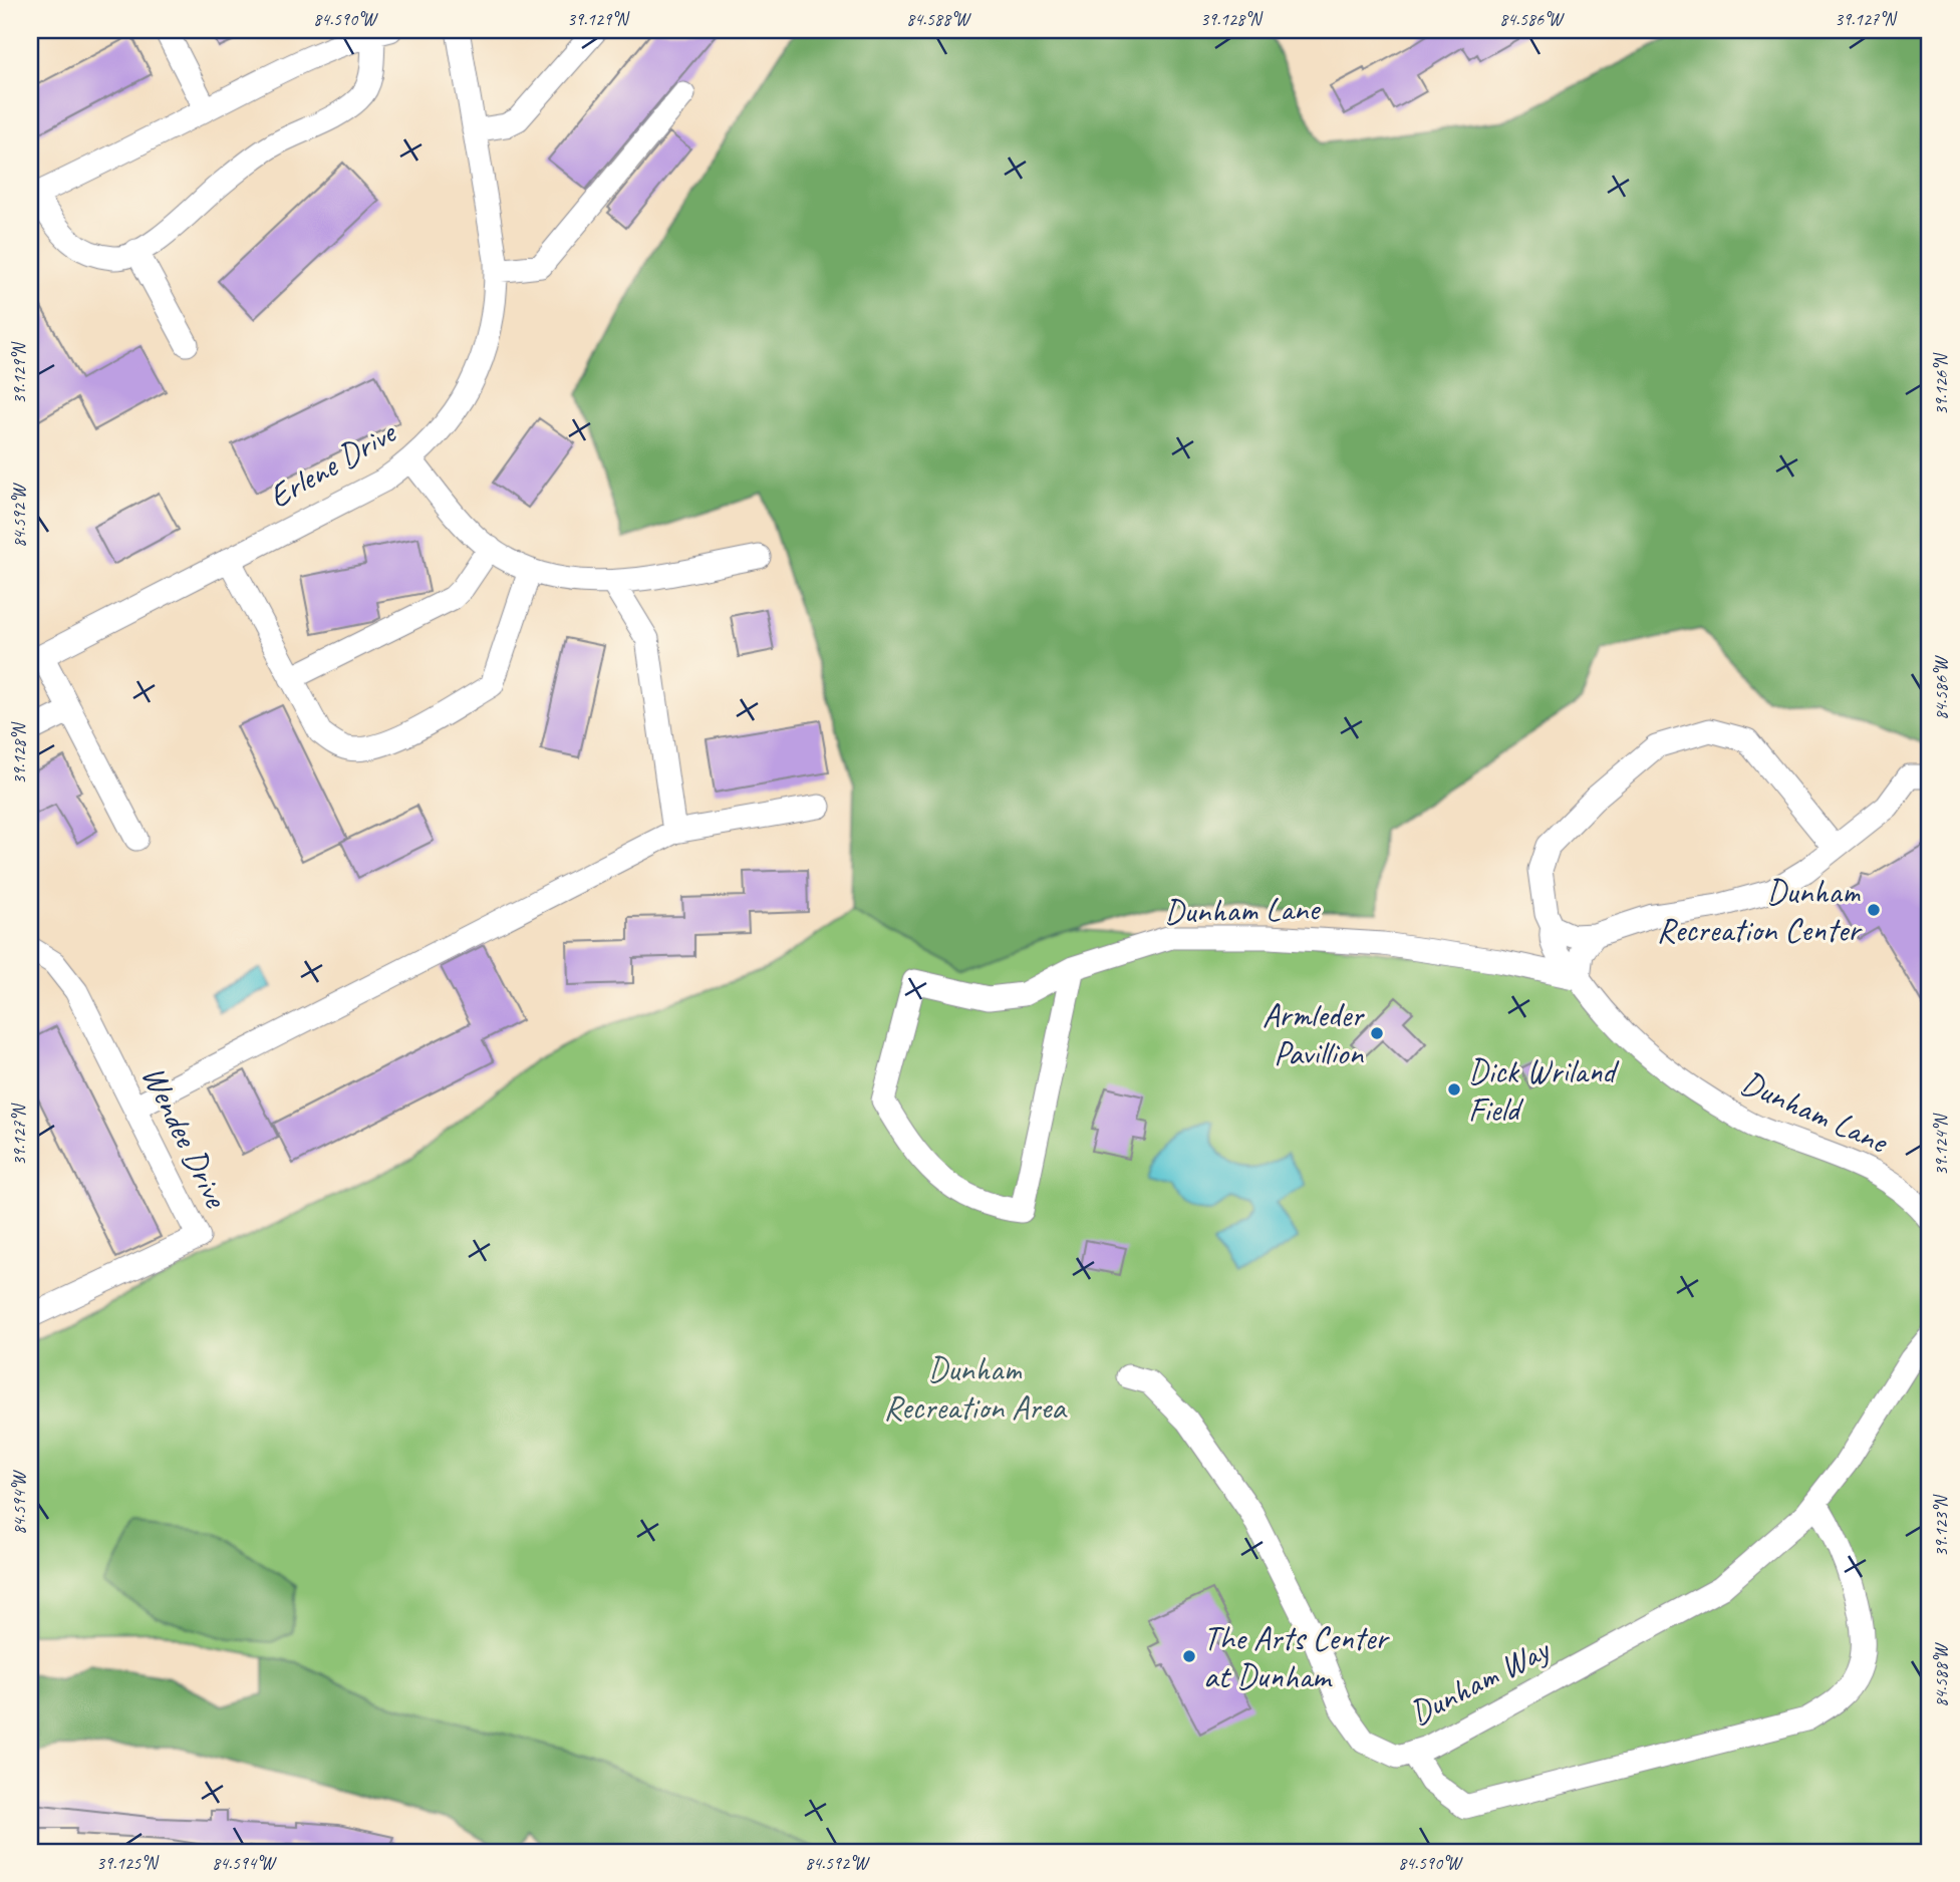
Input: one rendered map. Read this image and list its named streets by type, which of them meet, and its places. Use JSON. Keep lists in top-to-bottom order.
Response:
{
  "streets": {
    "street": [
      "Erlene Drive",
      "Dunham Lane",
      "Wendee Drive",
      "Dunham Way"
    ]
  },
  "parks": ["Dunham Recreation Area"],
  "places": [
    "Dunham Recreation Center",
    "Armleder Pavillion",
    "Dick Wriland Field",
    "The Arts Center at Dunham"
  ],
  "coordinates": [
    "84.590°W",
    "39.129°N",
    "84.588°W",
    "39.128°N",
    "84.586°W",
    "39.127°N",
    "39.126°N",
    "84.592°W",
    "39.124°N",
    "84.594°W",
    "39.123°N",
    "39.125°N"
  ]
}
